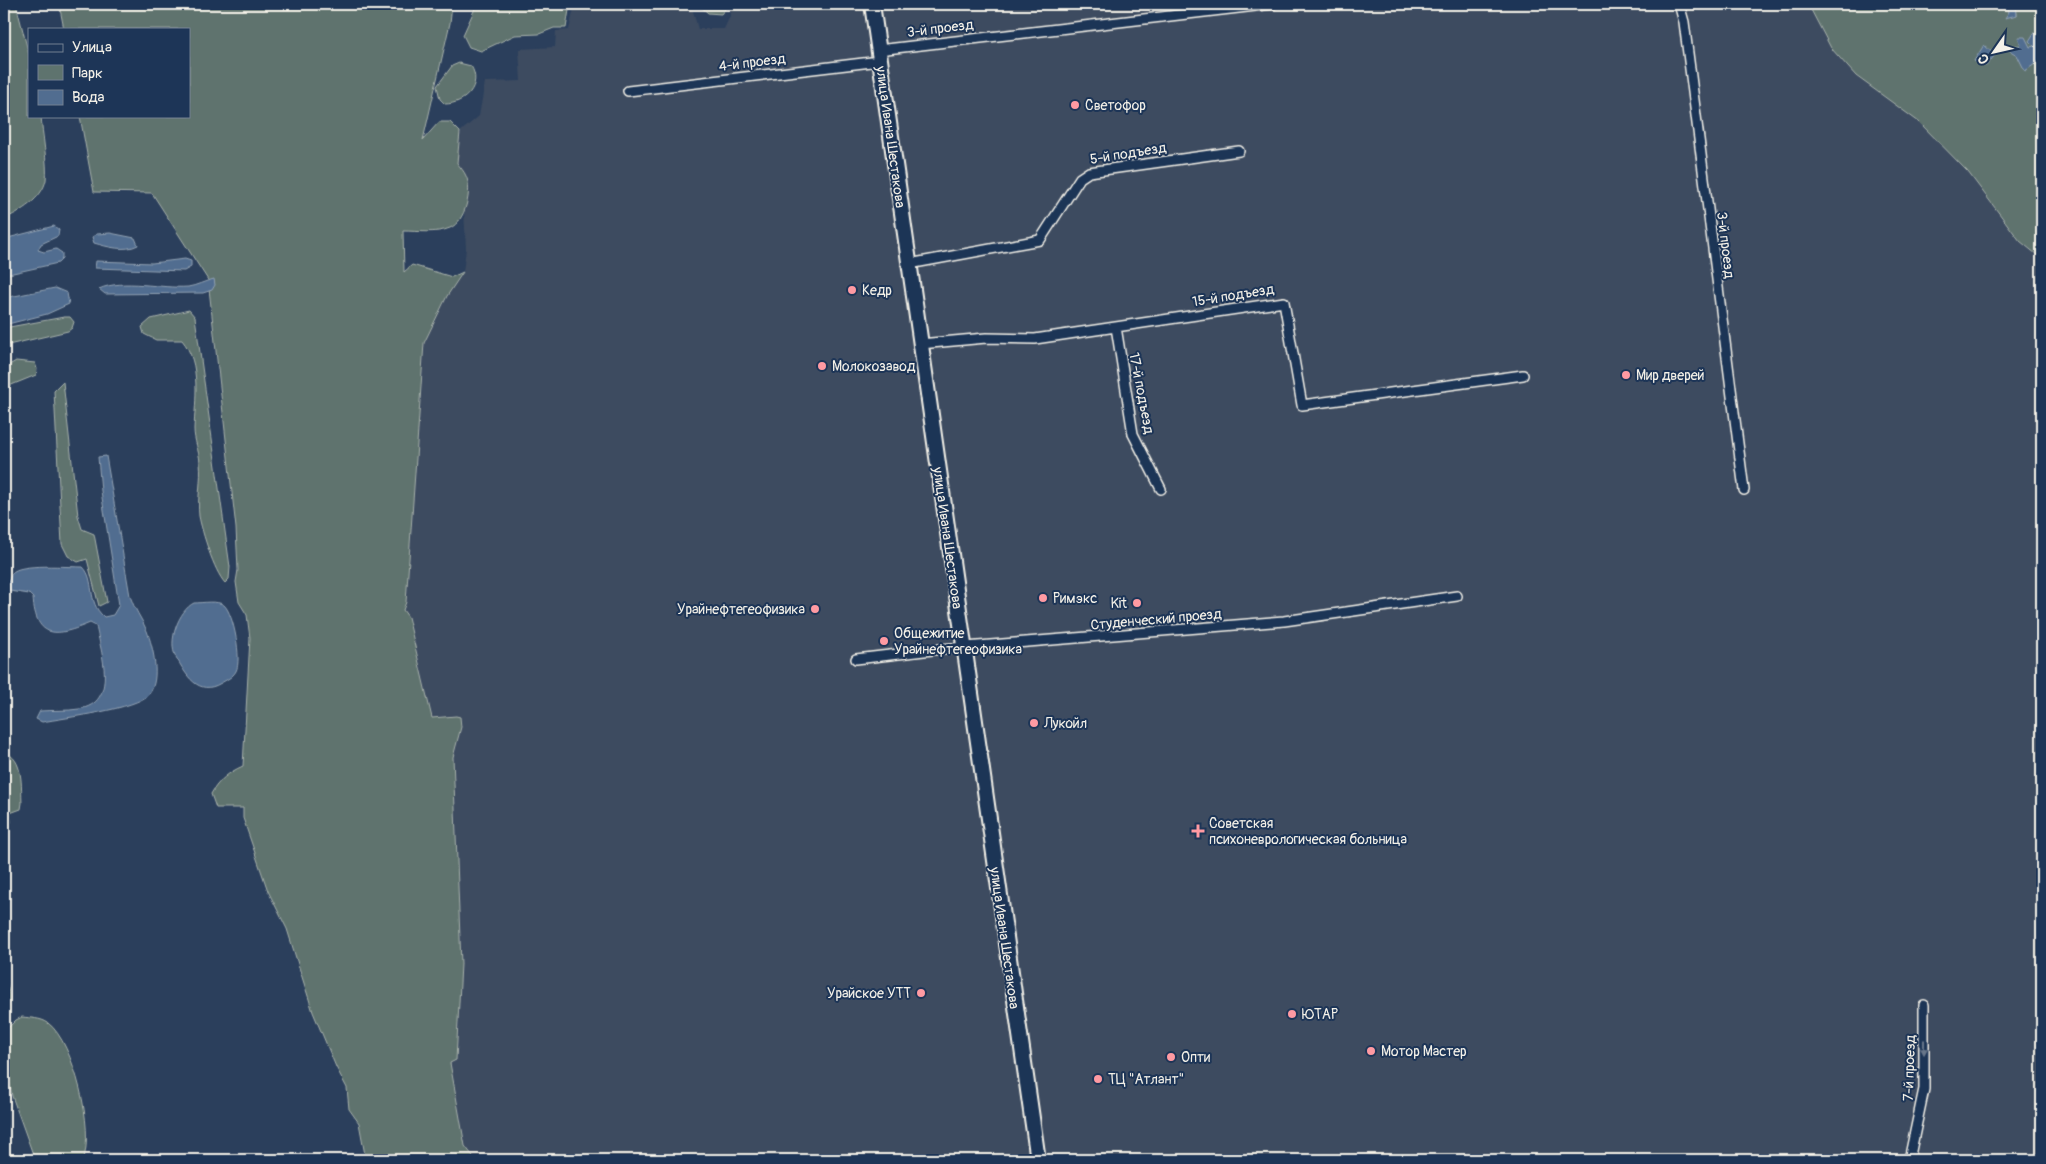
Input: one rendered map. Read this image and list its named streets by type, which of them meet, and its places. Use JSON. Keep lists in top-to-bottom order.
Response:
{
  "streets": {
    "main road": ["улица Ивана Шестакова"],
    "street": [
      "3-й проезд",
      "4-й проезд",
      "5-й подъезд",
      "15-й подъезд",
      "17-й подъезд",
      "Студенческий проезд",
      "7-й проезд"
    ]
  },
  "crossings": [
    ["3-й проезд", "4-й проезд"],
    ["3-й проезд", "улица Ивана Шестакова"],
    ["4-й проезд", "улица Ивана Шестакова"],
    ["улица Ивана Шестакова", "5-й подъезд"],
    ["улица Ивана Шестакова", "15-й подъезд"],
    ["улица Ивана Шестакова", "Студенческий проезд"],
    ["15-й подъезд", "17-й подъезд"]
  ],
  "one_way": ["7-й проезд"],
  "places": {
    "other": [
      "Светофор",
      "Кедр",
      "Молокозавод",
      "Мир дверей",
      "Римэкс",
      "Kit",
      "Урайнефтегеофизика",
      "Общежитие Урайнефтегеофизика",
      "Лукойл",
      "Урайское УТТ",
      "ЮТАР",
      "Мотор Мастер",
      "Опти",
      "ТЦ \"Атлант\""
    ],
    "health": ["Советская психоневрологическая больница"]
  },
  "legend": ["Улица", "Парк", "Вода"],
  "north": "bottom left"
}
